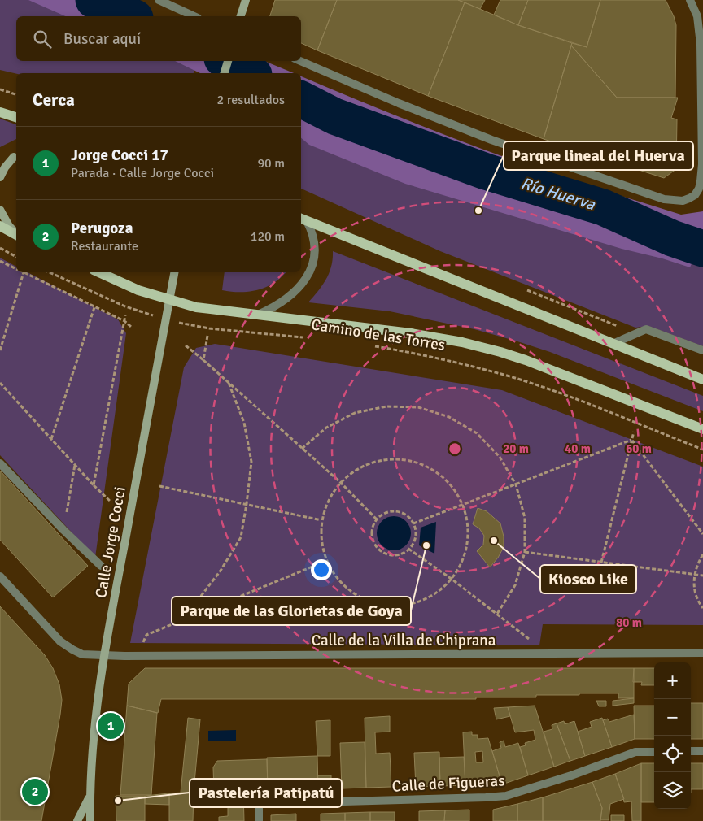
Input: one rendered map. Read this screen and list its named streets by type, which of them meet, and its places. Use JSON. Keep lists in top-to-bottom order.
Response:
{
  "streets": {
    "main road": ["Camino de las Torres", "Calle Jorge Cocci"],
    "street": ["Calle de la Villa de Chiprana", "Calle de Figueras"]
  },
  "crossings": [
    ["Camino de las Torres", "Calle Jorge Cocci"],
    ["Calle Jorge Cocci", "Calle de la Villa de Chiprana"]
  ],
  "water": ["Río Huerva"],
  "places": [
    "Parque lineal del Huerva",
    "Kiosco Like",
    "Parque de las Glorietas de Goya",
    "Pastelería Patipatú"
  ],
  "page": {
    "search": "Buscar aquí",
    "heading": ["Cerca", "2 resultados"],
    "list": [
      {
        "mark": "1",
        "name": "Jorge Cocci 17",
        "note": "Parada · Calle Jorge Cocci",
        "value": "90 m"
      },
      {
        "mark": "2",
        "name": "Perugoza",
        "note": "Restaurante",
        "value": "120 m"
      }
    ],
    "map_buttons": ["+", "−"],
    "pins": ["1", "2"]
  },
  "rings": [
    "20 m",
    "40 m",
    "60 m",
    "80 m"
  ]
}
